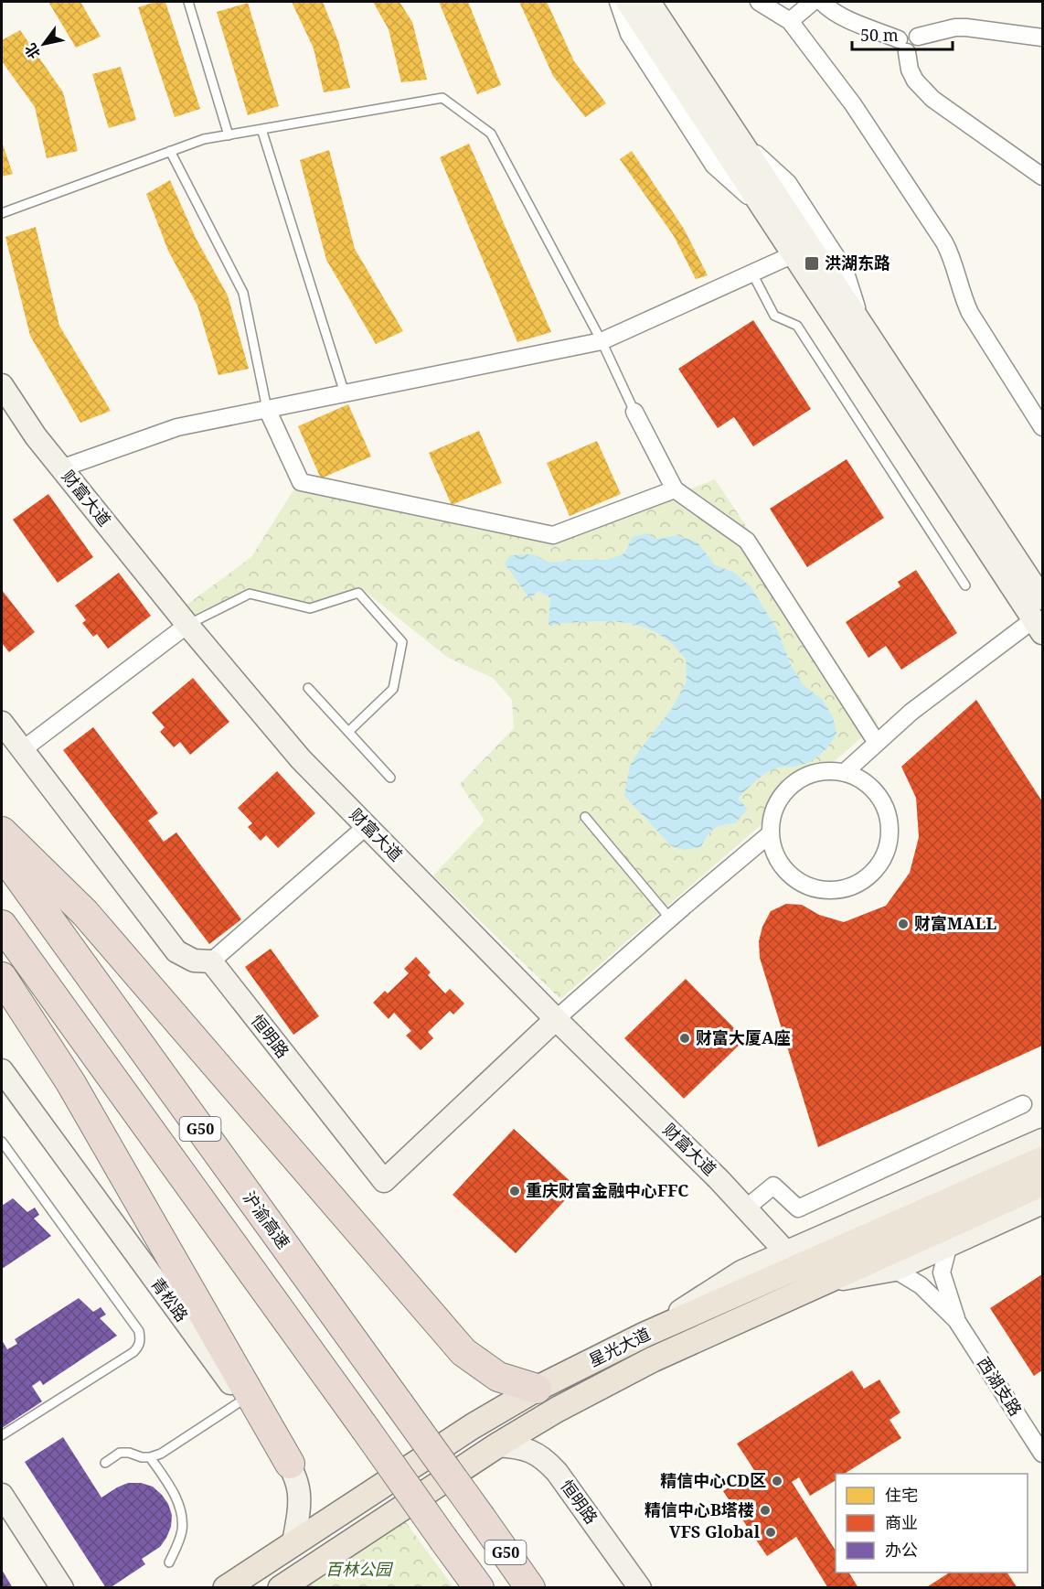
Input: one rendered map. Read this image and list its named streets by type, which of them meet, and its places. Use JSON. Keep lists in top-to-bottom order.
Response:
{
  "streets": {
    "highway": ["G50", "沪渝高速"],
    "main road": ["星光大道"],
    "street": [
      "财富大道",
      "恒明路",
      "青松路",
      "西湖支路"
    ]
  },
  "crossings": [
    ["财富大道", "恒明路"],
    ["恒明路", "星光大道"],
    ["青松路", "星光大道"]
  ],
  "parks": ["百林公园"],
  "places": {
    "transit": ["洪湖东路"],
    "other": [
      "财富MALL",
      "财富大厦A座",
      "重庆财富金融中心FFC",
      "精信中心CD区",
      "精信中心B塔楼",
      "VFS Global"
    ]
  },
  "legend": ["住宅", "商业", "办公"],
  "scale_bar": "50 m",
  "north": "bottom left"
}
